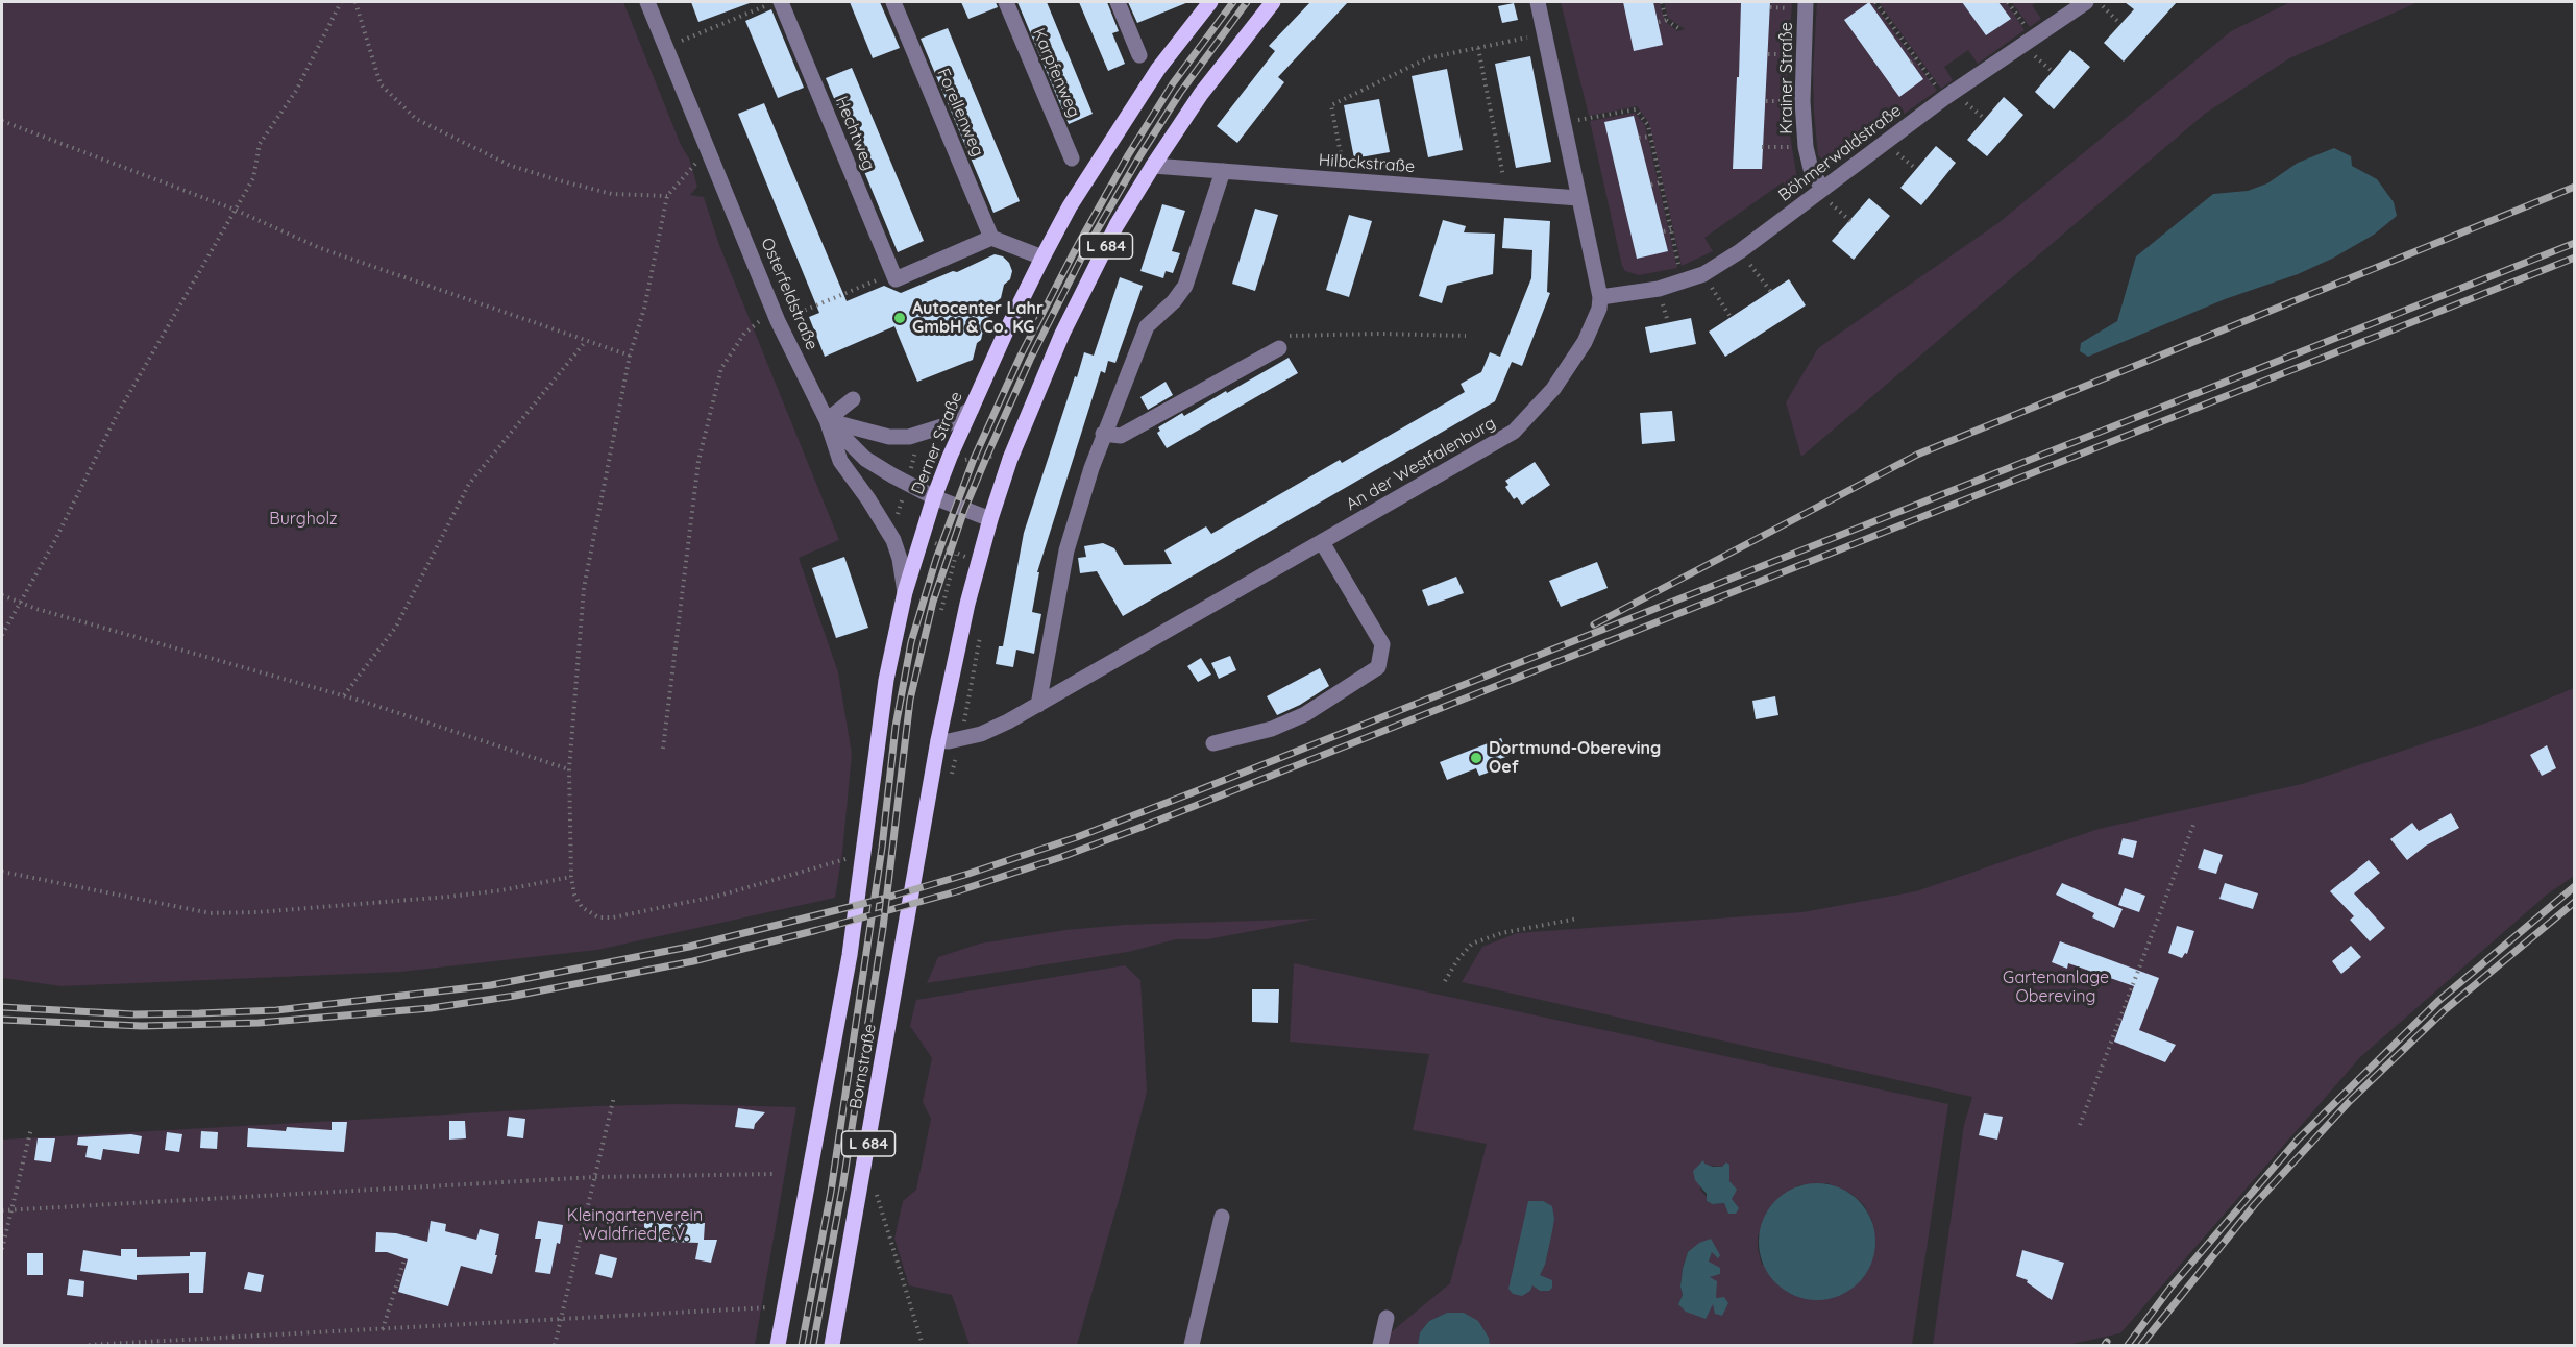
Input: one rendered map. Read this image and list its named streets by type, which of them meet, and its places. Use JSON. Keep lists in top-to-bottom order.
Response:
{
  "streets": {
    "main road": ["L 684", "Derner Straße", "Bornstraße"],
    "street": [
      "Karpfenweg",
      "Krainer Straße",
      "Forellenweg",
      "Hechtweg",
      "Böhmerwaldstraße",
      "Hilbckstraße",
      "Osterfeldstraße",
      "An der Westfalenburg"
    ]
  },
  "crossings": [
    ["Krainer Straße", "Böhmerwaldstraße"],
    ["Böhmerwaldstraße", "An der Westfalenburg"],
    ["Hilbckstraße", "L 684"],
    ["L 684", "Osterfeldstraße"],
    ["L 684", "An der Westfalenburg"],
    ["L 684", "Bornstraße"],
    ["Osterfeldstraße", "Derner Straße"],
    ["Derner Straße", "Bornstraße"],
    ["An der Westfalenburg", "Bornstraße"]
  ],
  "parks": ["Burgholz", "Gartenanlage Obereving", "Kleingartenverein Waldfried e.V."],
  "places": ["Autocenter Lahr GmbH & Co. KG", "Dortmund-Obereving Oef"]
}
